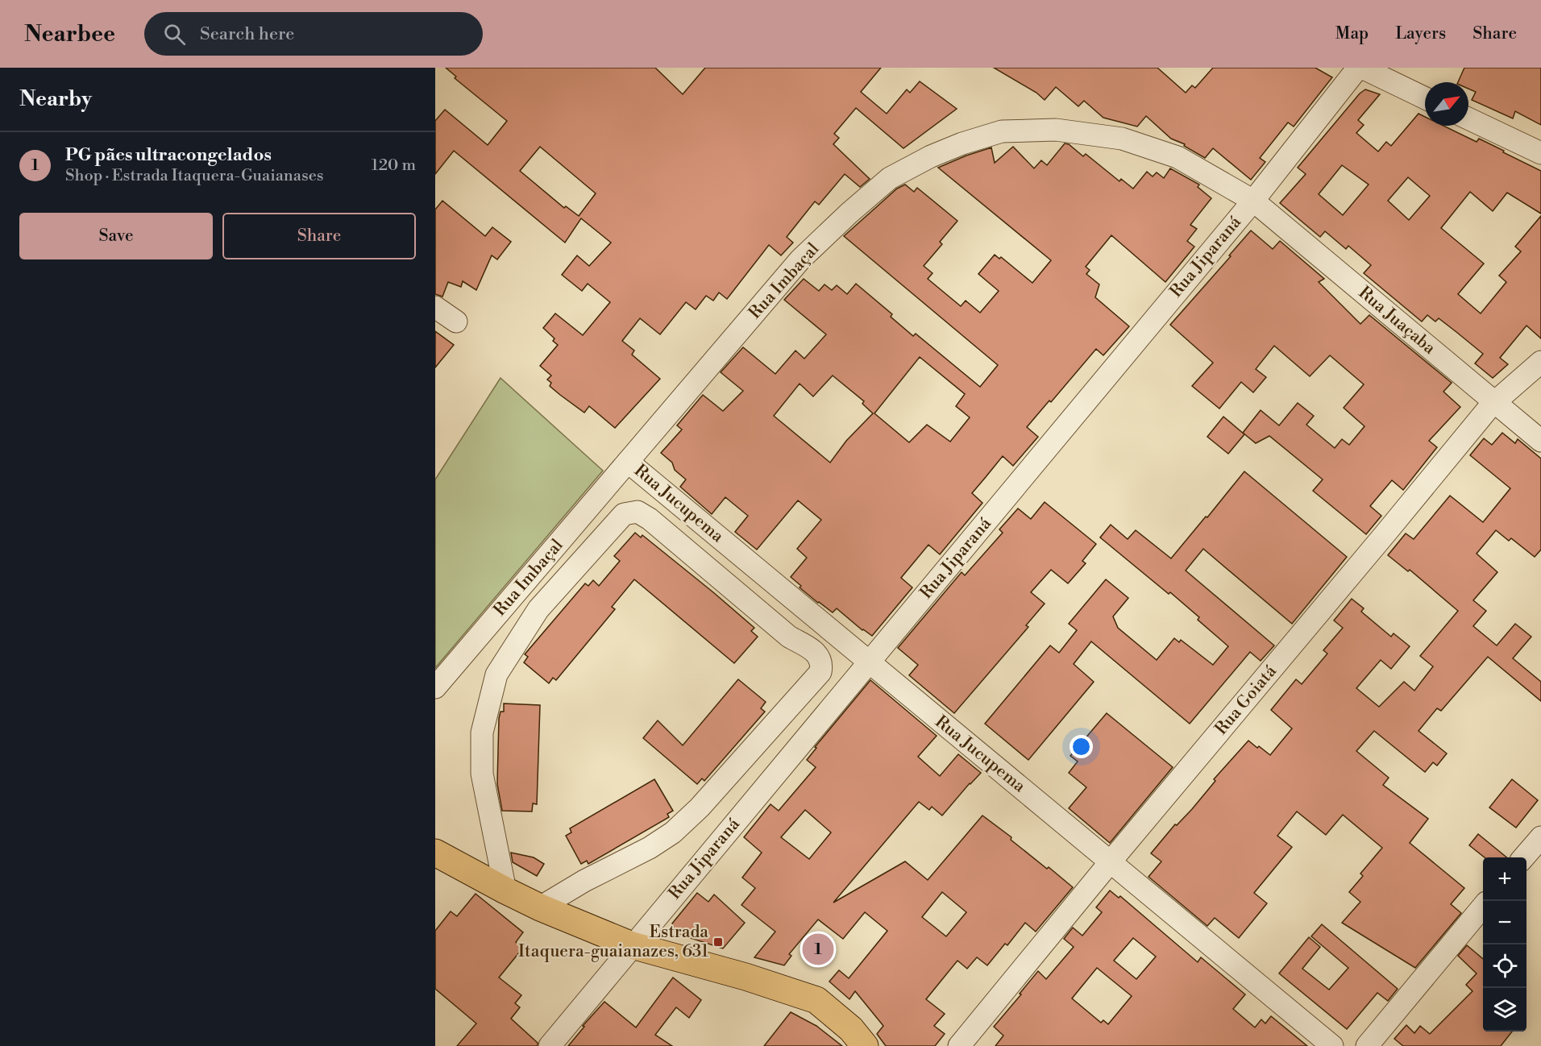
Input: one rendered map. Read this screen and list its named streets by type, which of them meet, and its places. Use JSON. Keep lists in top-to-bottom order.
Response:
{
  "streets": {
    "street": [
      "Rua Jiparaná",
      "Rua Imbaçal",
      "Rua Juaçaba",
      "Rua Jucupema",
      "Rua Goiatá"
    ]
  },
  "crossings": [
    ["Rua Jiparaná", "Rua Imbaçal"],
    ["Rua Jiparaná", "Rua Juaçaba"],
    ["Rua Jiparaná", "Rua Jucupema"],
    ["Rua Imbaçal", "Rua Juaçaba"],
    ["Rua Imbaçal", "Rua Jucupema"],
    ["Rua Juaçaba", "Rua Goiatá"],
    ["Rua Jucupema", "Rua Goiatá"]
  ],
  "places": {
    "transit": ["Estrada Itaquera-guaianazes, 631"]
  },
  "north": "top right",
  "page": {
    "header": "Nearbee",
    "search": "Search here",
    "nav": ["Map", "Layers", "Share"],
    "heading": "Nearby",
    "list": [
      {
        "mark": "1",
        "name": "PG pães ultracongelados",
        "note": "Shop · Estrada Itaquera-Guaianases",
        "value": "120 m"
      }
    ],
    "buttons": ["Save", "Share"],
    "map_buttons": ["+", "−"],
    "pins": "1"
  }
}
